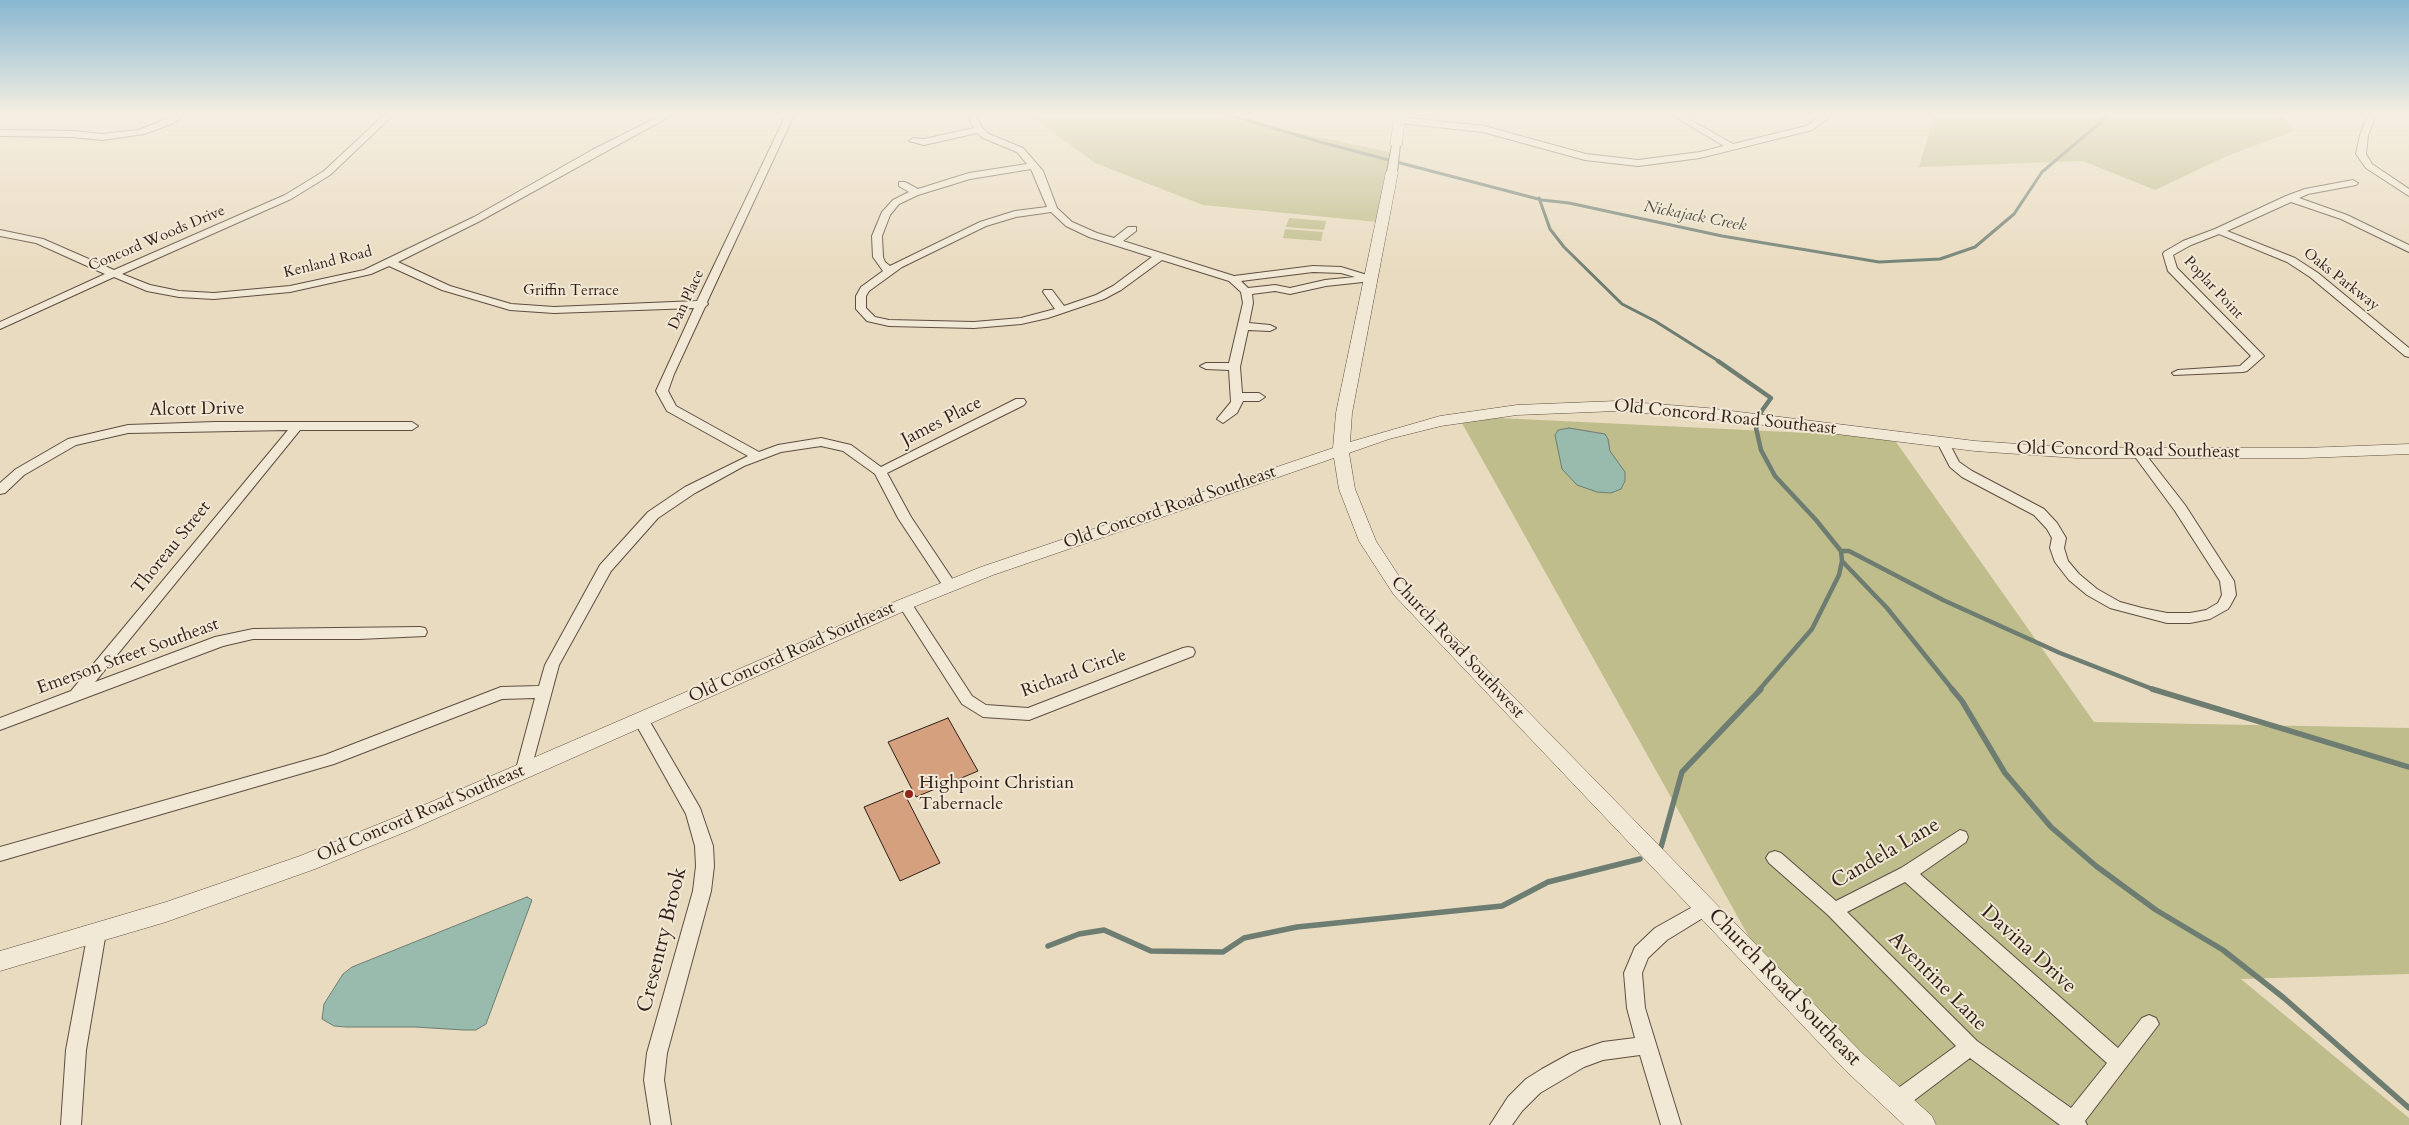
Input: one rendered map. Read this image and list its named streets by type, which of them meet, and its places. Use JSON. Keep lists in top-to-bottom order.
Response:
{
  "streets": {
    "street": [
      "Concord Woods Drive",
      "Kenland Road",
      "Oaks Parkway",
      "Poplar Point",
      "Griffin Terrace",
      "Dan Place",
      "Alcott Drive",
      "Old Concord Road Southeast",
      "James Place",
      "Thoreau Street",
      "Church Road Southwest",
      "Emerson Street Southeast",
      "Richard Circle",
      "Candela Lane",
      "Cresentry Brook",
      "Davina Drive",
      "Aventine Lane",
      "Church Road Southeast"
    ]
  },
  "crossings": [
    ["Concord Woods Drive", "Kenland Road"],
    ["Kenland Road", "Griffin Terrace"],
    ["Oaks Parkway", "Poplar Point"],
    ["Griffin Terrace", "Dan Place"],
    ["Alcott Drive", "Thoreau Street"],
    ["Old Concord Road Southeast", "Church Road Southwest"],
    ["Old Concord Road Southeast", "Richard Circle"],
    ["Old Concord Road Southeast", "Cresentry Brook"],
    ["Thoreau Street", "Emerson Street Southeast"],
    ["Church Road Southwest", "Church Road Southeast"],
    ["Candela Lane", "Davina Drive"],
    ["Candela Lane", "Aventine Lane"]
  ],
  "water": ["Nickajack Creek"],
  "places": ["Highpoint Christian Tabernacle"]
}
